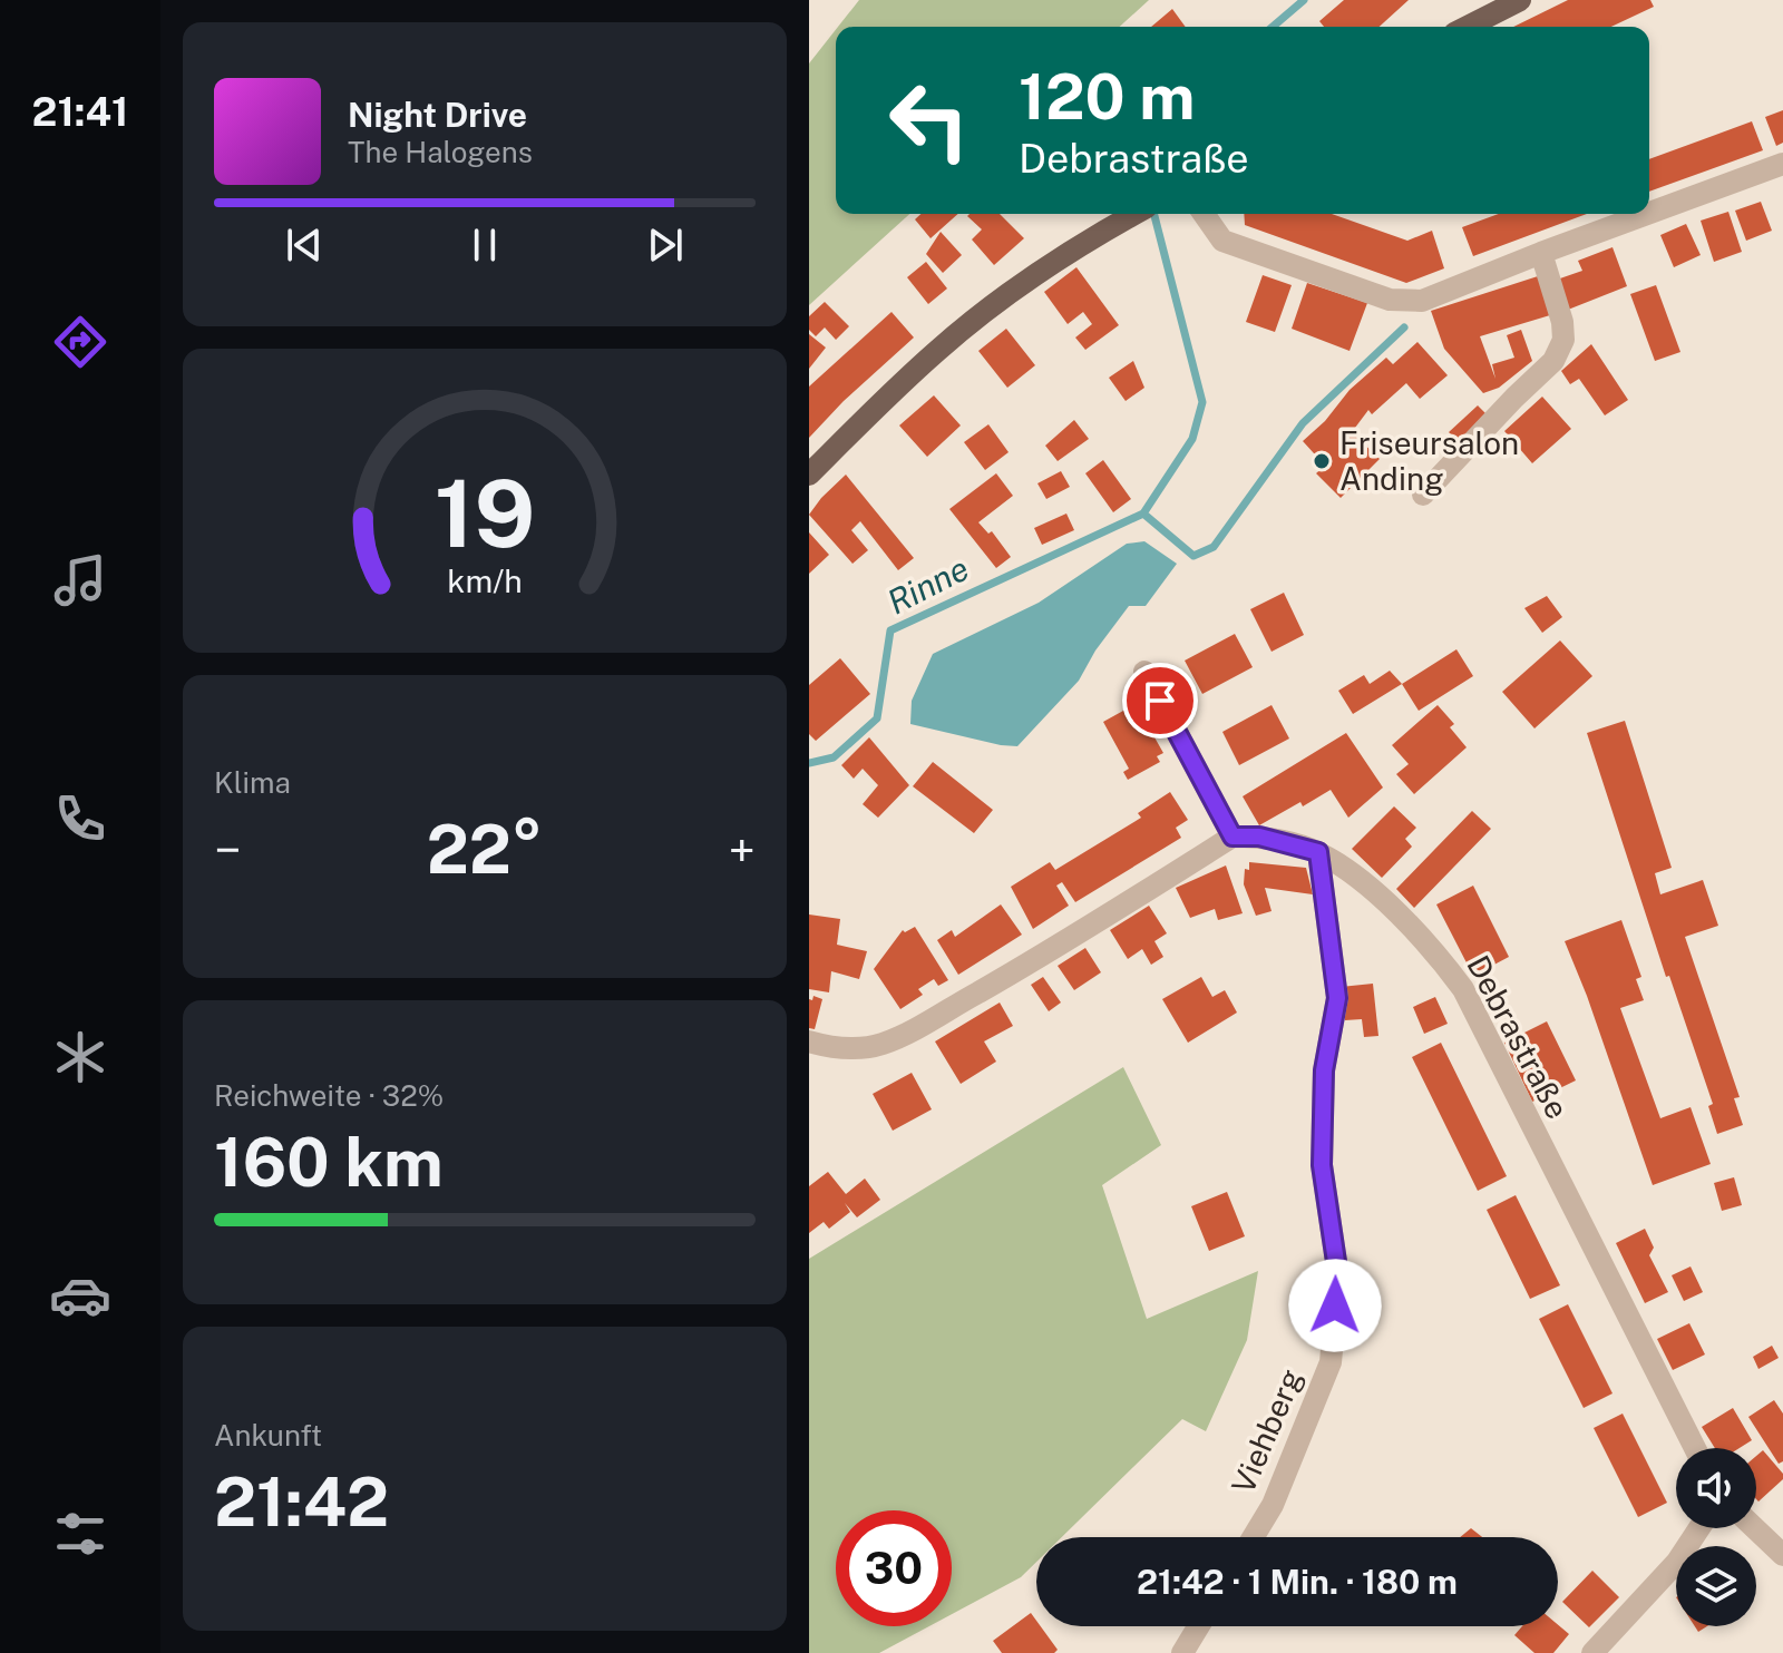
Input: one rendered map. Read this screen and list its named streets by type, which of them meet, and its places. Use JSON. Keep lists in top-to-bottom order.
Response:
{
  "streets": {
    "street": ["Debrastraße", "Viehberg"]
  },
  "crossings": [
    ["Debrastraße", "Viehberg"]
  ],
  "water": ["Rinne"],
  "places": ["Friseursalon Anding"],
  "page": {
    "tabs": "21:41",
    "turn": ["120 m", "Debrastraße"],
    "song": ["Night Drive", "The Halogens"],
    "tile": [
      "Klima",
      ["Reichweite · 32%", "160 km"],
      ["Ankunft", "21:42"]
    ],
    "heat": ["−", "22°", "+"],
    "limit": "30",
    "trip": "21:42 · 1 Min. · 180 m",
    "gauge": ["19", "km/h"]
  }
}
